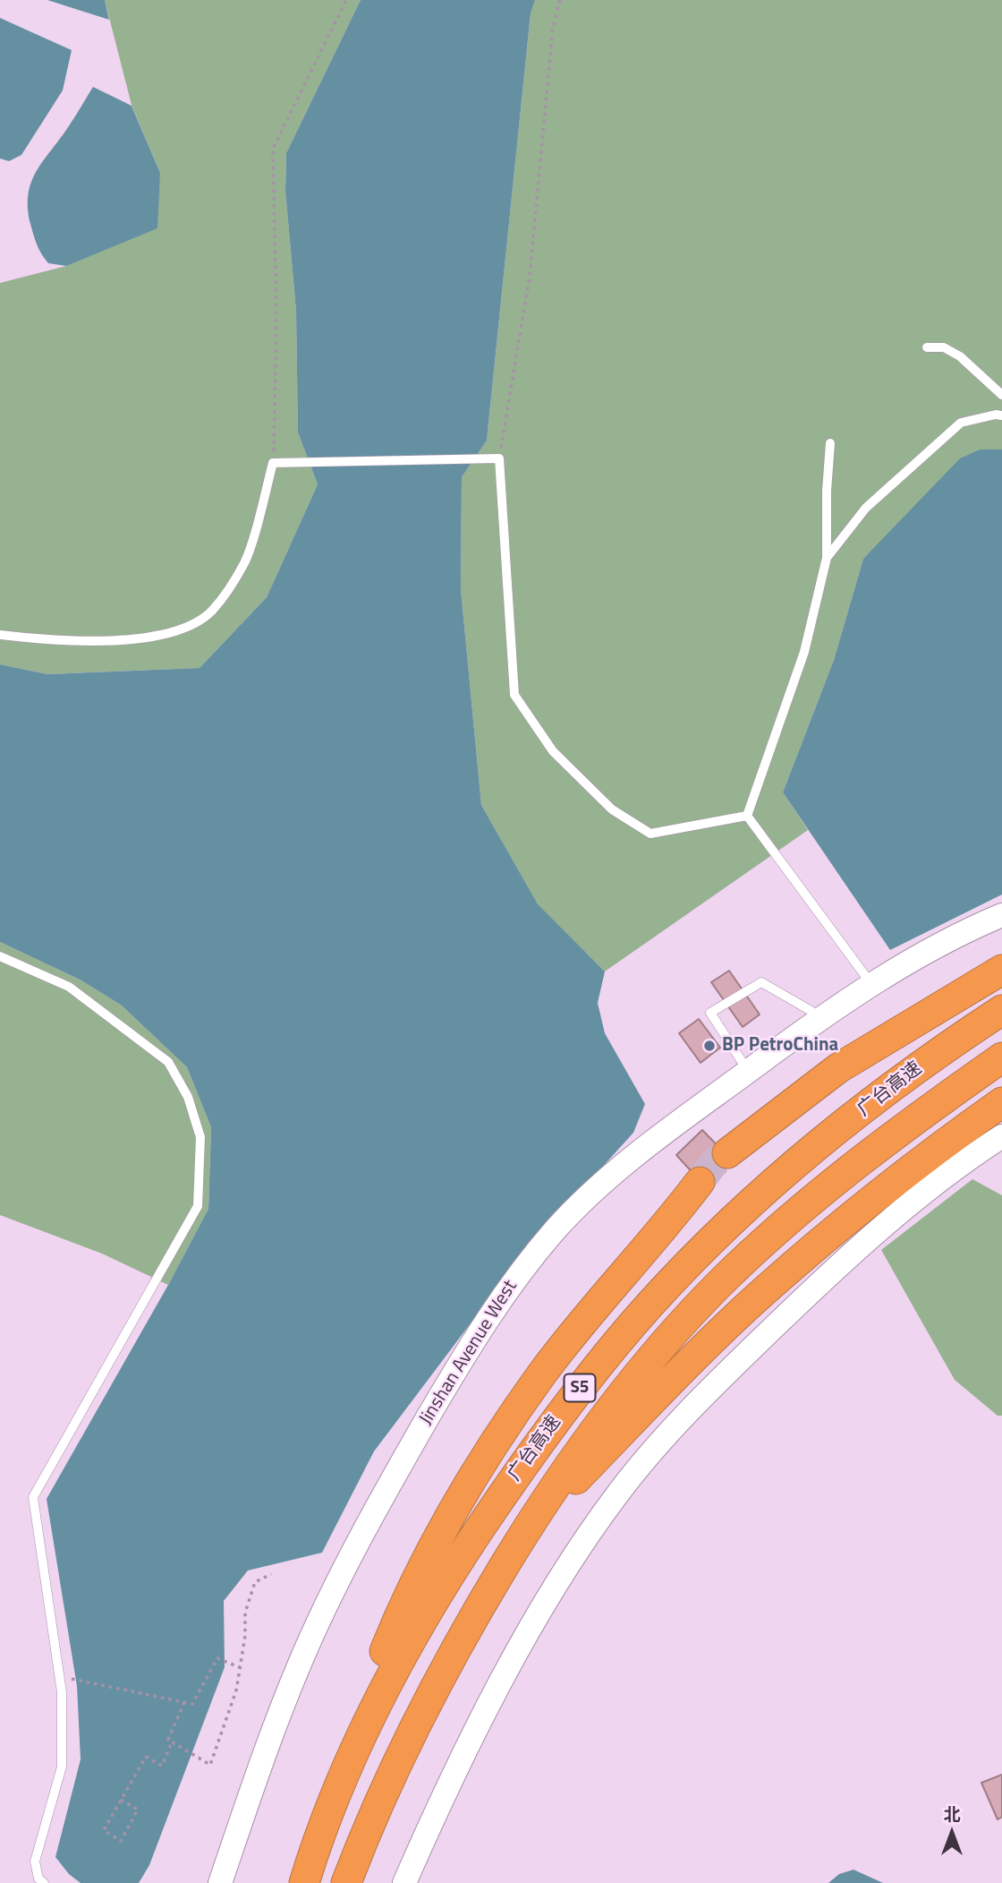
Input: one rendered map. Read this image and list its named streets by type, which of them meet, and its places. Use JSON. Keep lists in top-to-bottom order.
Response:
{
  "streets": {
    "highway": ["广台高速", "S5"],
    "main road": ["Jinshan Avenue West"]
  },
  "places": ["BP PetroChina"],
  "north": "top"
}
